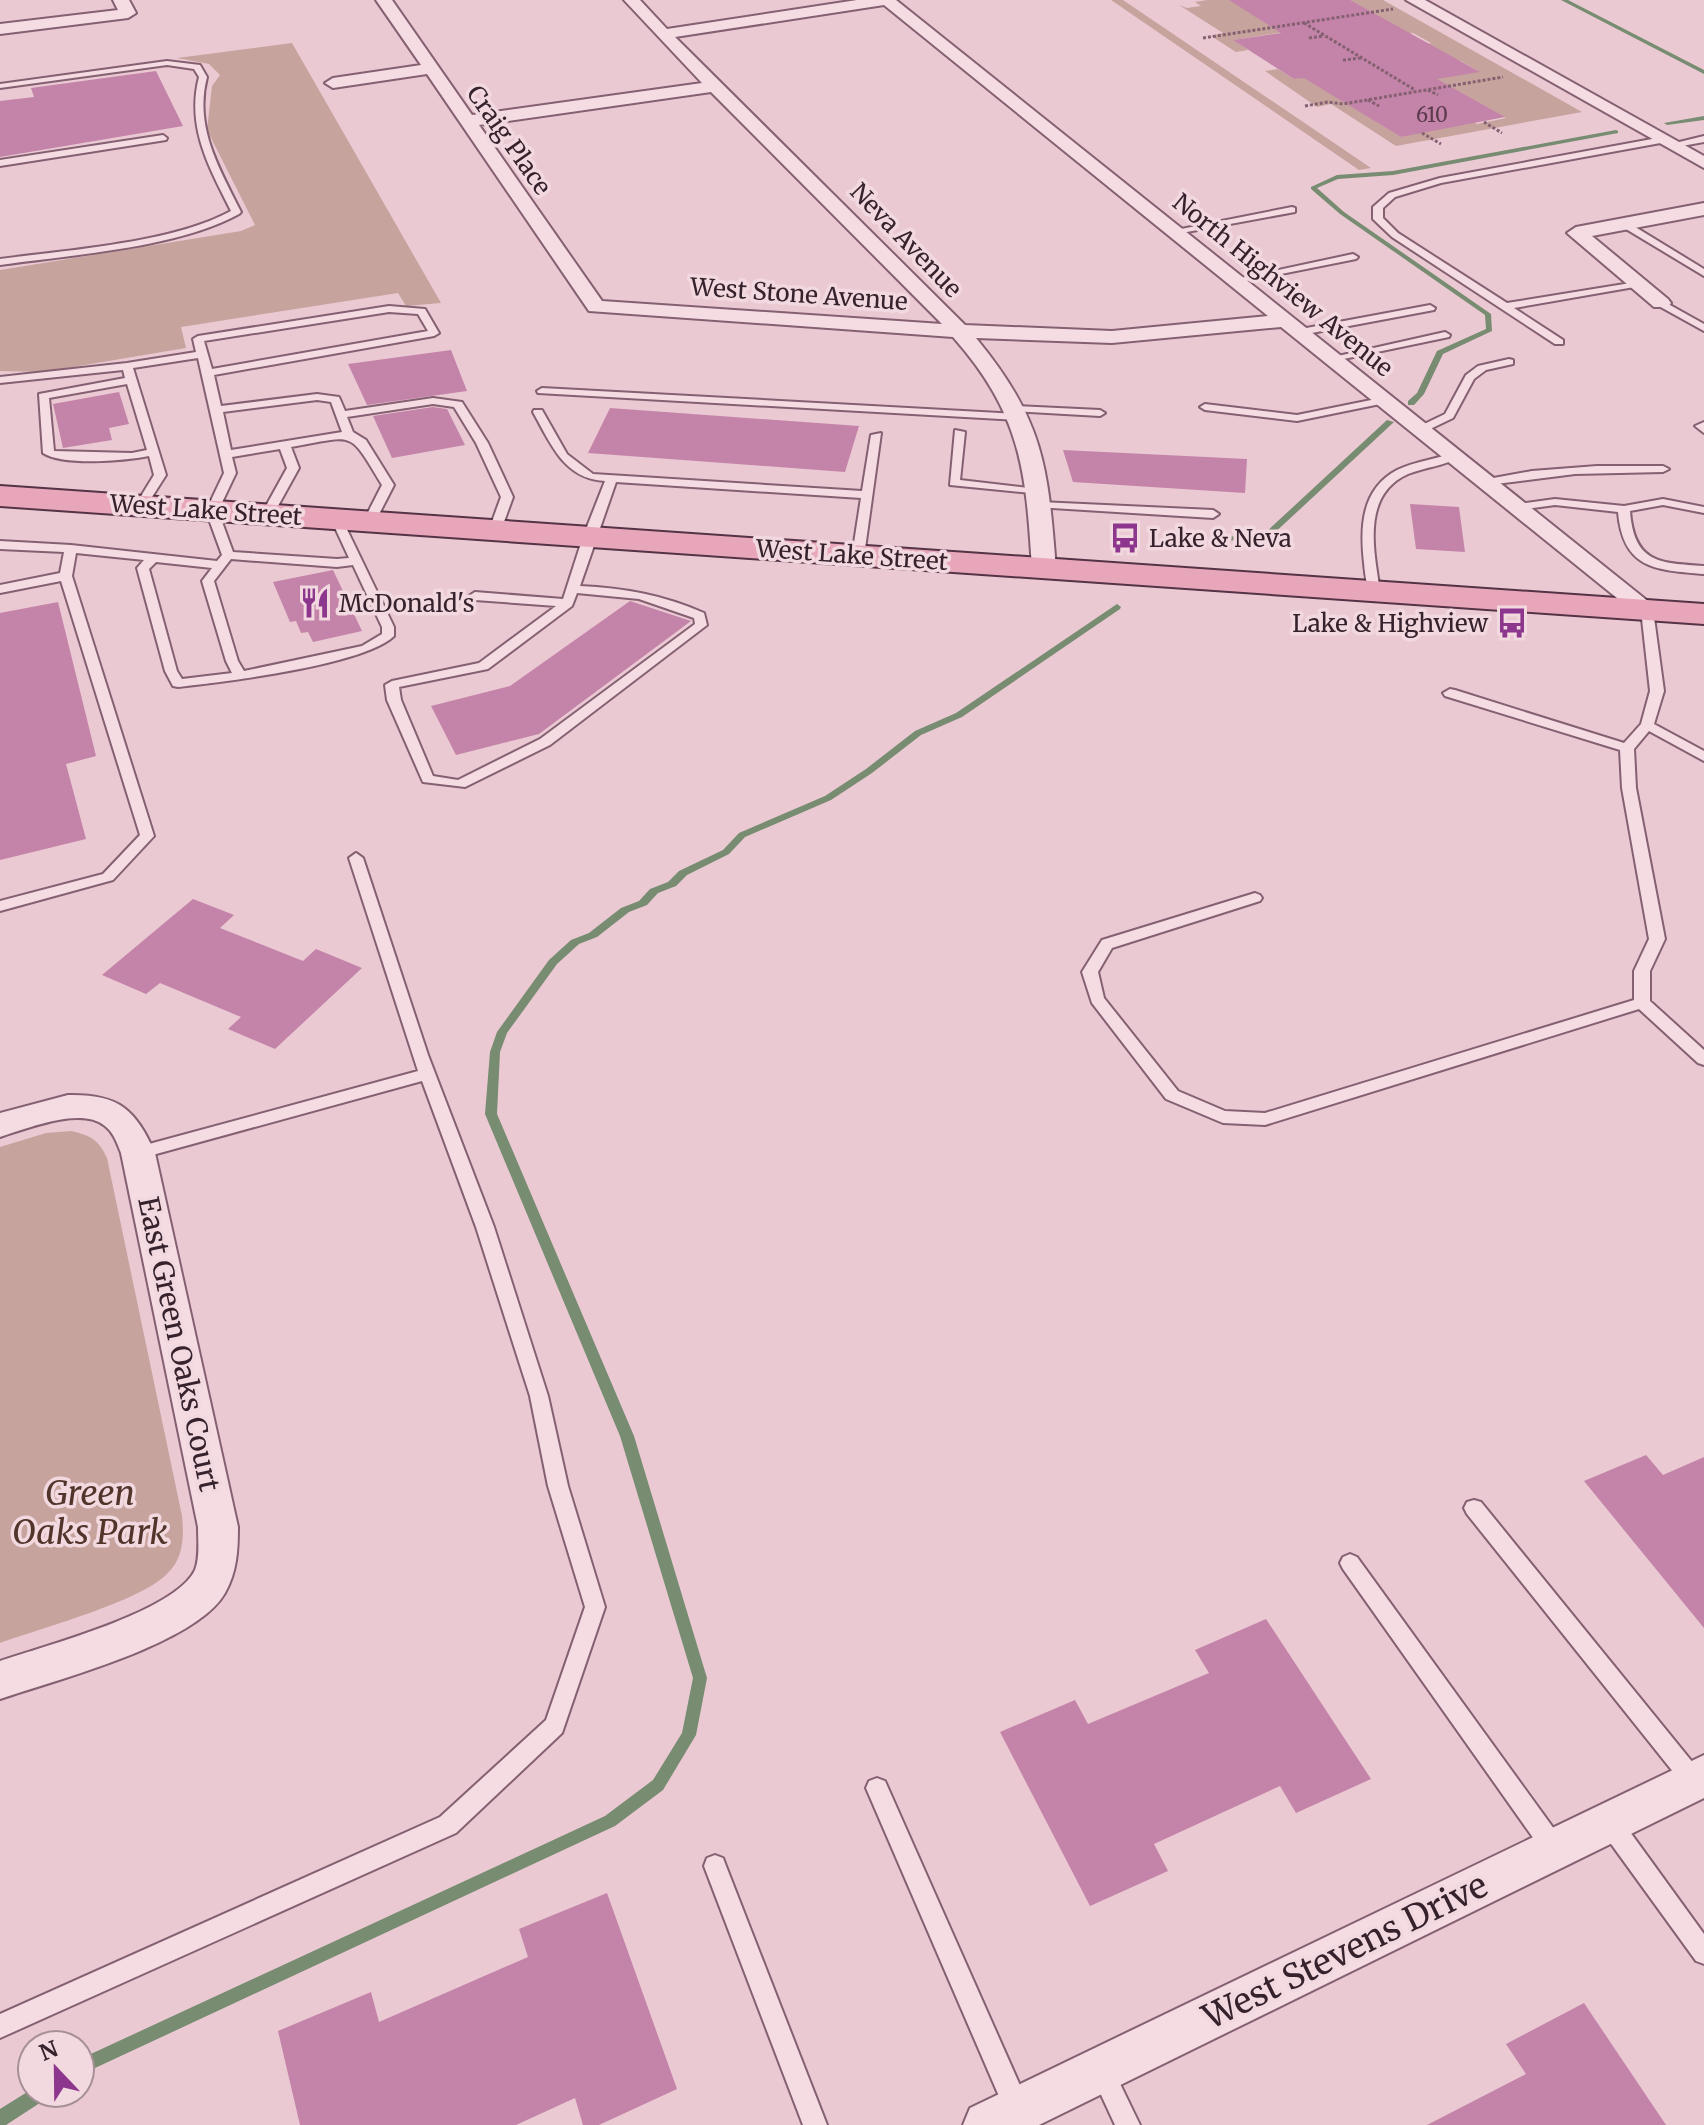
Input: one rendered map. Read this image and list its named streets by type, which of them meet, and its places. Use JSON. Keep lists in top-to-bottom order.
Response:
{
  "streets": {
    "main road": ["West Lake Street"],
    "street": [
      "Craig Place",
      "Neva Avenue",
      "North Highview Avenue",
      "West Stone Avenue",
      "East Green Oaks Court",
      "West Stevens Drive"
    ]
  },
  "crossings": [
    ["Craig Place", "West Stone Avenue"],
    ["Neva Avenue", "West Stone Avenue"],
    ["Neva Avenue", "West Lake Street"],
    ["North Highview Avenue", "West Stone Avenue"],
    ["North Highview Avenue", "West Lake Street"]
  ],
  "parks": ["Green Oaks Park"],
  "places": {
    "bus stop": ["Lake & Neva", "Lake & Highview"],
    "restaurant": ["McDonald's"]
  },
  "house_numbers": ["610"],
  "north": "top"
}
